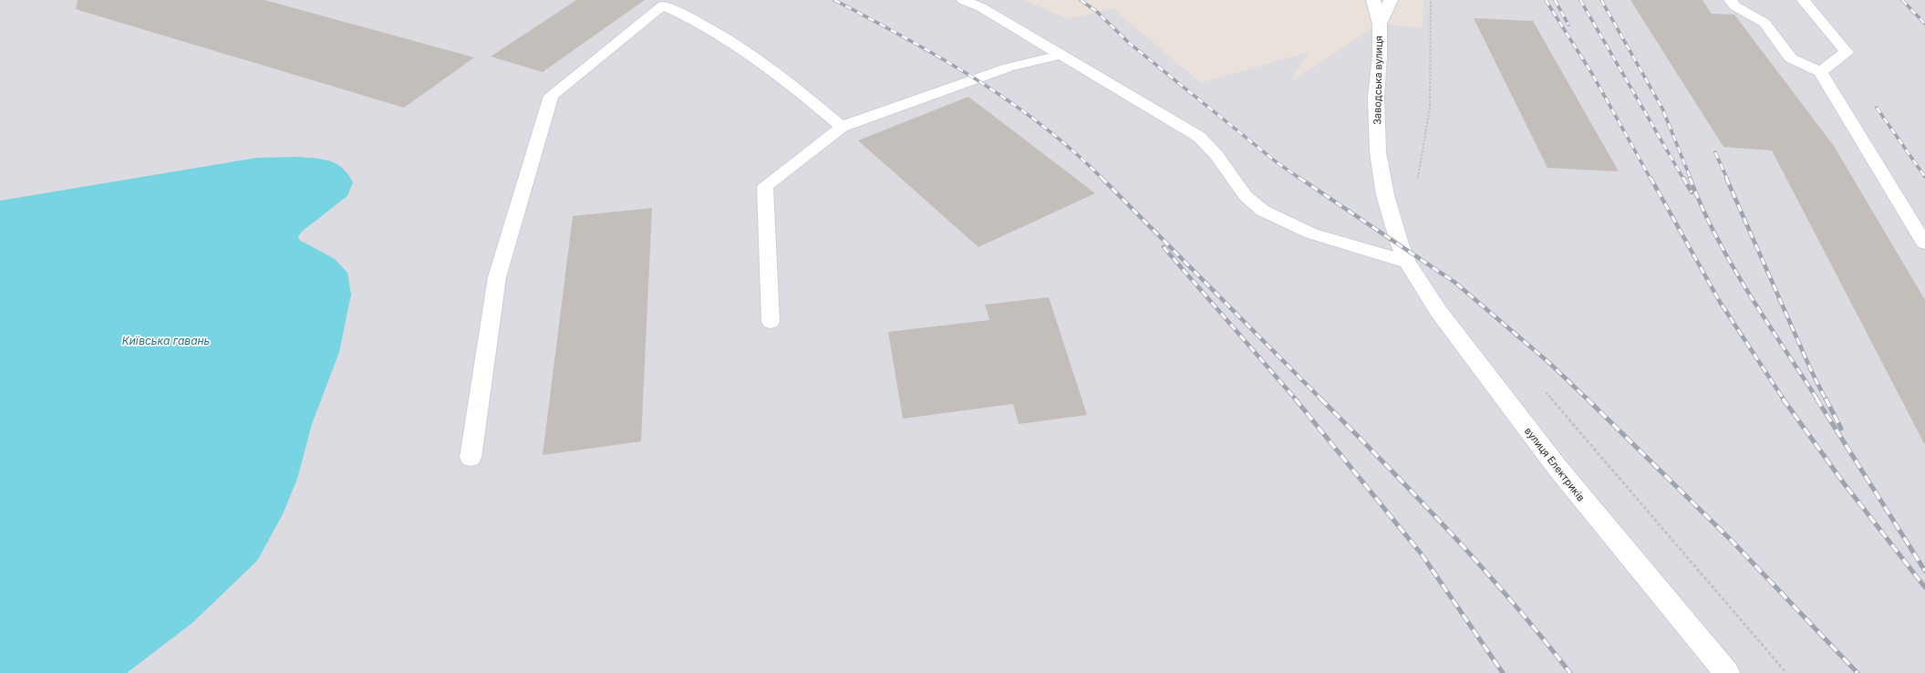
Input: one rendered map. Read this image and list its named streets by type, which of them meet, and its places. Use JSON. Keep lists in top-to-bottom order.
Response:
{
  "streets": {
    "street": ["Заводська вулиця", "вулиця Електриків"]
  },
  "crossings": [
    ["Заводська вулиця", "вулиця Електриків"]
  ],
  "water": ["Київська гавань"]
}
